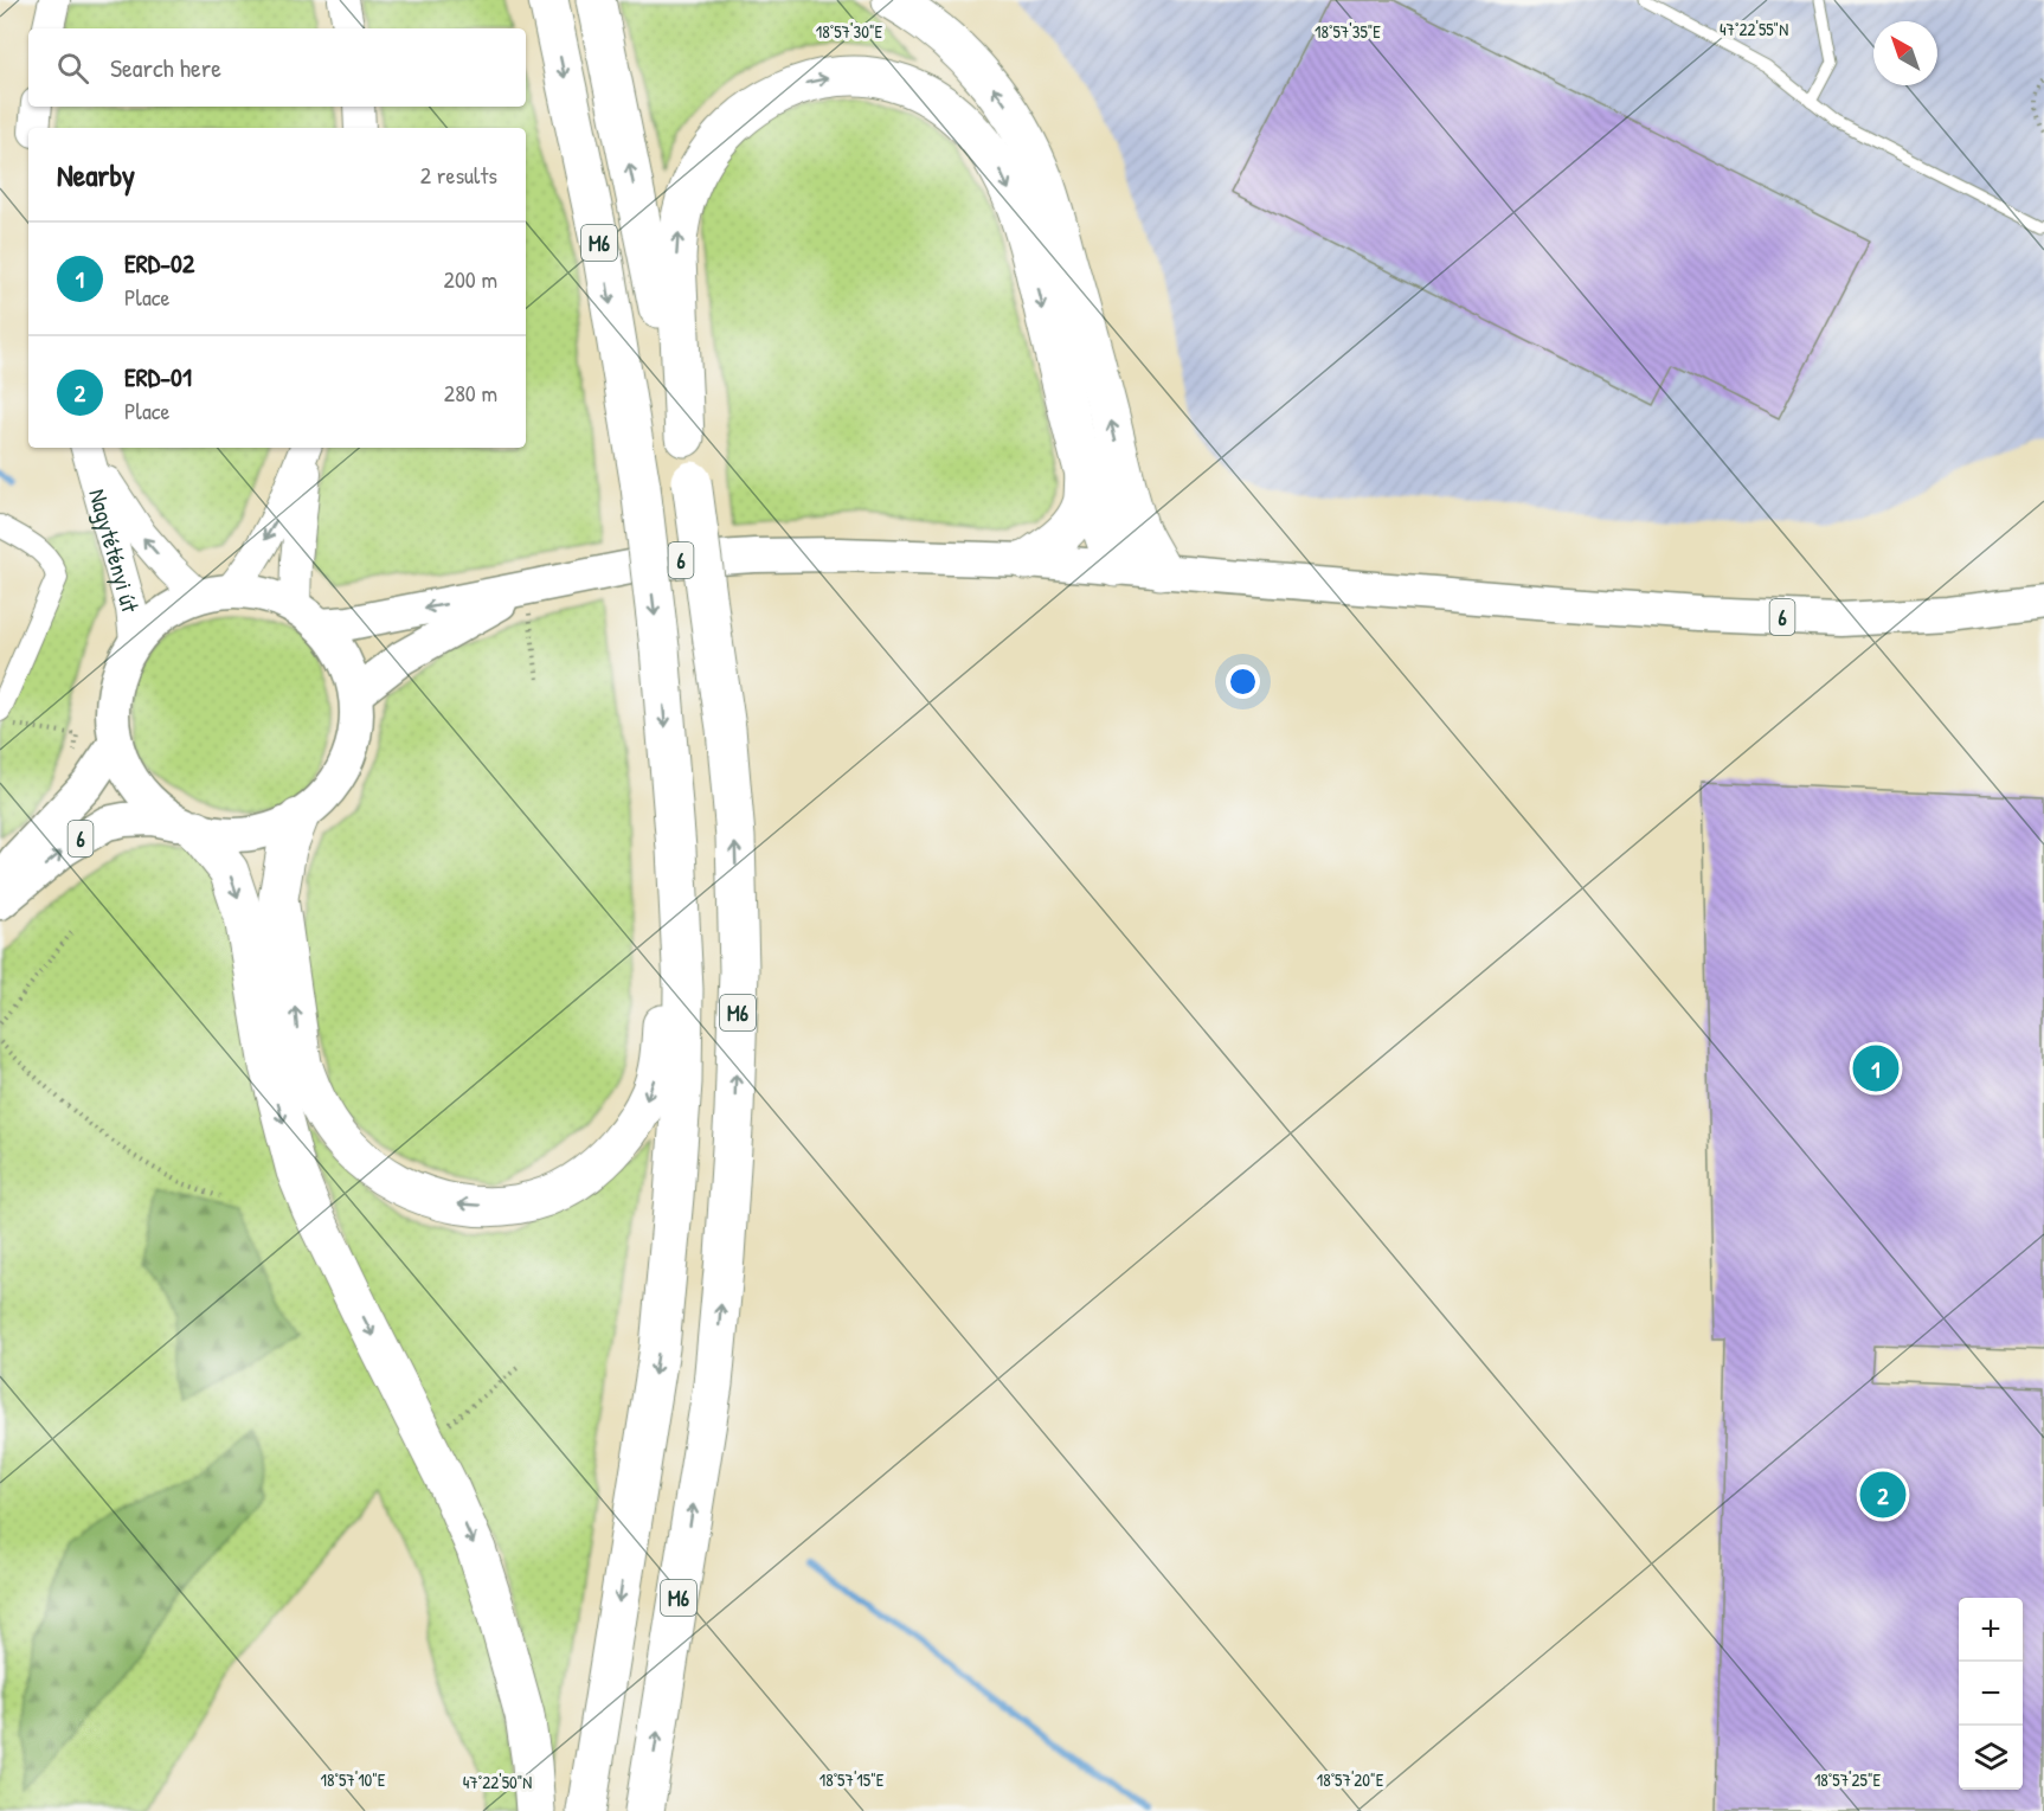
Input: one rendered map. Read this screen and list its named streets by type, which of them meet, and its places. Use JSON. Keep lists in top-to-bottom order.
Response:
{
  "streets": {
    "highway": ["M6"],
    "main road": ["Nagytétényi út", "6"]
  },
  "crossings": [
    ["Nagytétényi út", "6"]
  ],
  "one_way": ["Nagytétényi út"],
  "north": "top left",
  "page": {
    "search": "Search here",
    "heading": ["Nearby", "2 results"],
    "list": [
      {
        "mark": "1",
        "name": "ERD-02",
        "note": "Place",
        "value": "200 m"
      },
      {
        "mark": "2",
        "name": "ERD-01",
        "note": "Place",
        "value": "280 m"
      }
    ],
    "pins": ["1", "2"],
    "map_buttons": ["+", "−"]
  },
  "coordinates": [
    "47°22'55\"N",
    "18°57'30\"E",
    "18°57'35\"E",
    "18°57'10\"E",
    "18°57'15\"E",
    "18°57'20\"E",
    "18°57'25\"E",
    "47°22'50\"N"
  ]
}
